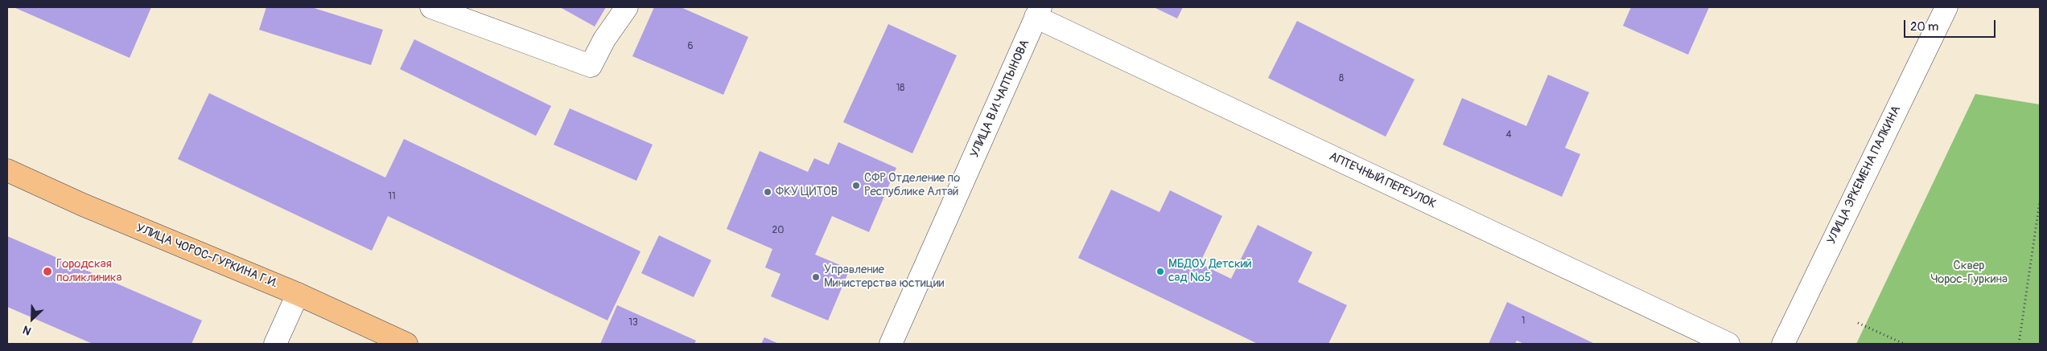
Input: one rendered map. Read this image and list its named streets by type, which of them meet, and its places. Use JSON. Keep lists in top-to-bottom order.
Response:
{
  "streets": {
    "main road": ["УЛИЦА ЧОРОС-ГУРКИНА Г.И."],
    "street": ["УЛИЦА В.И.ЧАПТЫНОВА", "УЛИЦА ЭРКЕМЕНА ПАЛКИНА", "АПТЕЧНЫЙ ПЕРЕУЛОК"]
  },
  "crossings": [
    ["УЛИЦА В.И.ЧАПТЫНОВА", "АПТЕЧНЫЙ ПЕРЕУЛОК"]
  ],
  "parks": ["Сквер Чорос-Гуркина"],
  "places": [
    "СФР Отделение по Республике Алтай",
    "ФКУ ЦИТОВ",
    "Городская поликлиника",
    "МБДОУ Детский сад №5",
    "Управление Министерства юстиции"
  ],
  "house_numbers": [
    "6",
    "8",
    "18",
    "4",
    "11",
    "20",
    "1",
    "13"
  ],
  "scale_bar": "20 m",
  "north": "bottom left"
}
